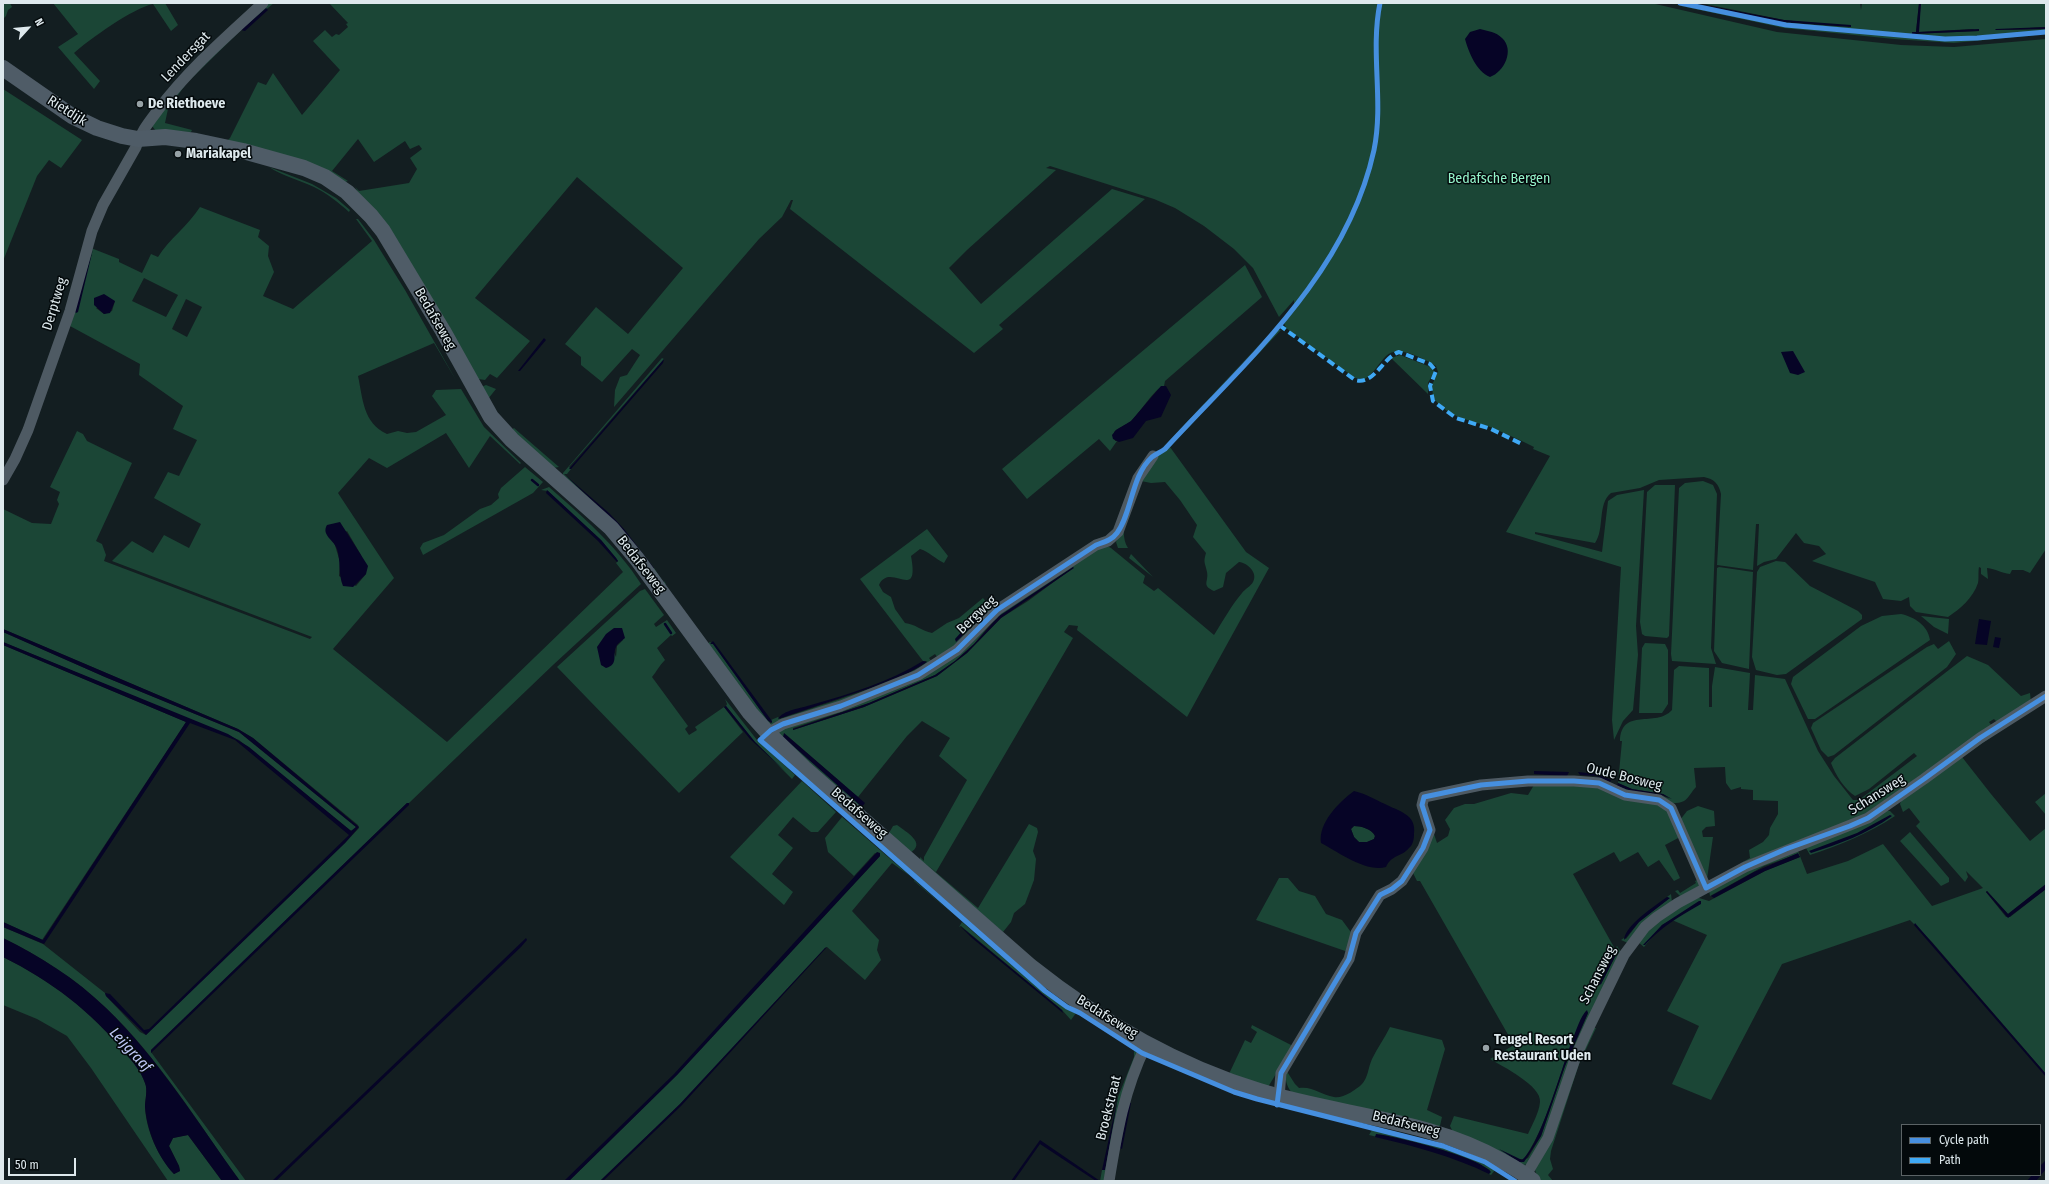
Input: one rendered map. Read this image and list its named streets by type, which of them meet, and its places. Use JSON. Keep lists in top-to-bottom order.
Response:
{
  "streets": {
    "street": [
      "Lendersgat",
      "Rietdijk",
      "Derptweg",
      "Bedafseweg",
      "Bergweg",
      "Oude Bosweg",
      "Schansweg",
      "Broekstraat"
    ]
  },
  "crossings": [
    ["Lendersgat", "Rietdijk"],
    ["Lendersgat", "Derptweg"],
    ["Lendersgat", "Bedafseweg"],
    ["Rietdijk", "Derptweg"],
    ["Rietdijk", "Bedafseweg"],
    ["Derptweg", "Bedafseweg"],
    ["Bedafseweg", "Bergweg"],
    ["Bedafseweg", "Oude Bosweg"],
    ["Bedafseweg", "Schansweg"],
    ["Bedafseweg", "Broekstraat"],
    ["Oude Bosweg", "Schansweg"]
  ],
  "water": ["Leijgraaf"],
  "parks": ["Bedafsche Bergen"],
  "places": ["De Riethoeve", "Mariakapel", "Teugel Resort Restaurant Uden"],
  "legend": ["Cycle path", "Path"],
  "scale_bar": "50 m",
  "north": "top right"
}
